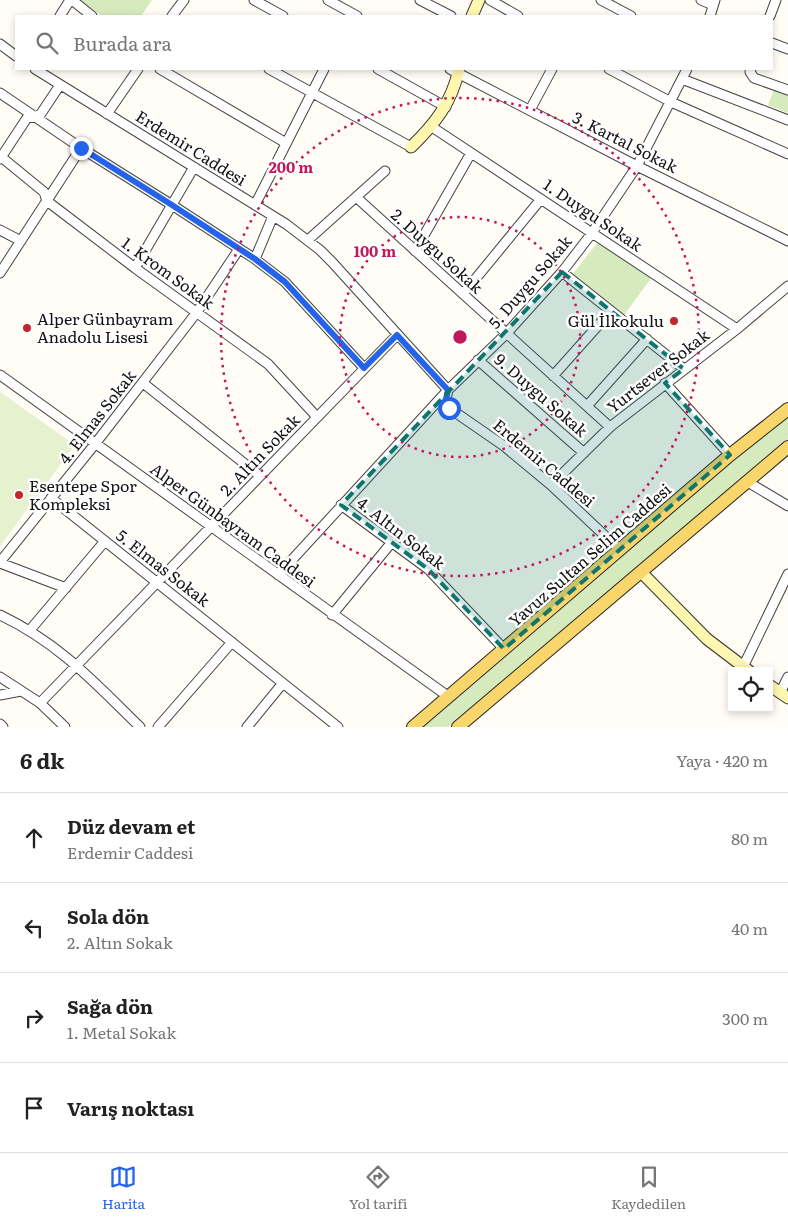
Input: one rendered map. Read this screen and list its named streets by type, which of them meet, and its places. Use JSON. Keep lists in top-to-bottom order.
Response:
{
  "streets": {
    "main road": ["Yavuz Sultan Selim Caddesi"],
    "street": [
      "3. Kartal Sokak",
      "Erdemir Caddesi",
      "1. Duygu Sokak",
      "2. Duygu Sokak",
      "1. Krom Sokak",
      "5. Duygu Sokak",
      "Yurtsever Sokak",
      "9. Duygu Sokak",
      "4. Elmas Sokak",
      "2. Altın Sokak",
      "Alper Günbayram Caddesi",
      "4. Altın Sokak",
      "5. Elmas Sokak"
    ]
  },
  "crossings": [
    ["3. Kartal Sokak", "5. Duygu Sokak"],
    ["Erdemir Caddesi", "5. Duygu Sokak"],
    ["Erdemir Caddesi", "Yurtsever Sokak"],
    ["Erdemir Caddesi", "2. Altın Sokak"],
    ["Erdemir Caddesi", "Yavuz Sultan Selim Caddesi"],
    ["1. Duygu Sokak", "5. Duygu Sokak"],
    ["1. Duygu Sokak", "Yurtsever Sokak"],
    ["2. Duygu Sokak", "5. Duygu Sokak"],
    ["2. Duygu Sokak", "Yurtsever Sokak"],
    ["1. Krom Sokak", "4. Elmas Sokak"],
    ["1. Krom Sokak", "2. Altın Sokak"],
    ["5. Duygu Sokak", "9. Duygu Sokak"],
    ["5. Duygu Sokak", "Alper Günbayram Caddesi"],
    ["5. Duygu Sokak", "4. Altın Sokak"],
    ["Yurtsever Sokak", "9. Duygu Sokak"],
    ["4. Elmas Sokak", "Alper Günbayram Caddesi"],
    ["4. Elmas Sokak", "5. Elmas Sokak"],
    ["2. Altın Sokak", "Alper Günbayram Caddesi"],
    ["2. Altın Sokak", "5. Elmas Sokak"],
    ["Alper Günbayram Caddesi", "Yavuz Sultan Selim Caddesi"],
    ["4. Altın Sokak", "Yavuz Sultan Selim Caddesi"]
  ],
  "places": ["Gül İlkokulu", "Alper Günbayram Anadolu Lisesi", "Esentepe Spor Kompleksi"],
  "page": {
    "search": "Burada ara",
    "heading": ["6 dk", "Yaya · 420 m"],
    "list": [
      ["Düz devam et", "Erdemir Caddesi", "80 m"],
      ["Sola dön", "2. Altın Sokak", "40 m"],
      ["Sağa dön", "1. Metal Sokak", "300 m"],
      "Varış noktası"
    ],
    "nav": ["Harita", "Yol tarifi", "Kaydedilen"]
  },
  "rings": ["200 m", "100 m"]
}
